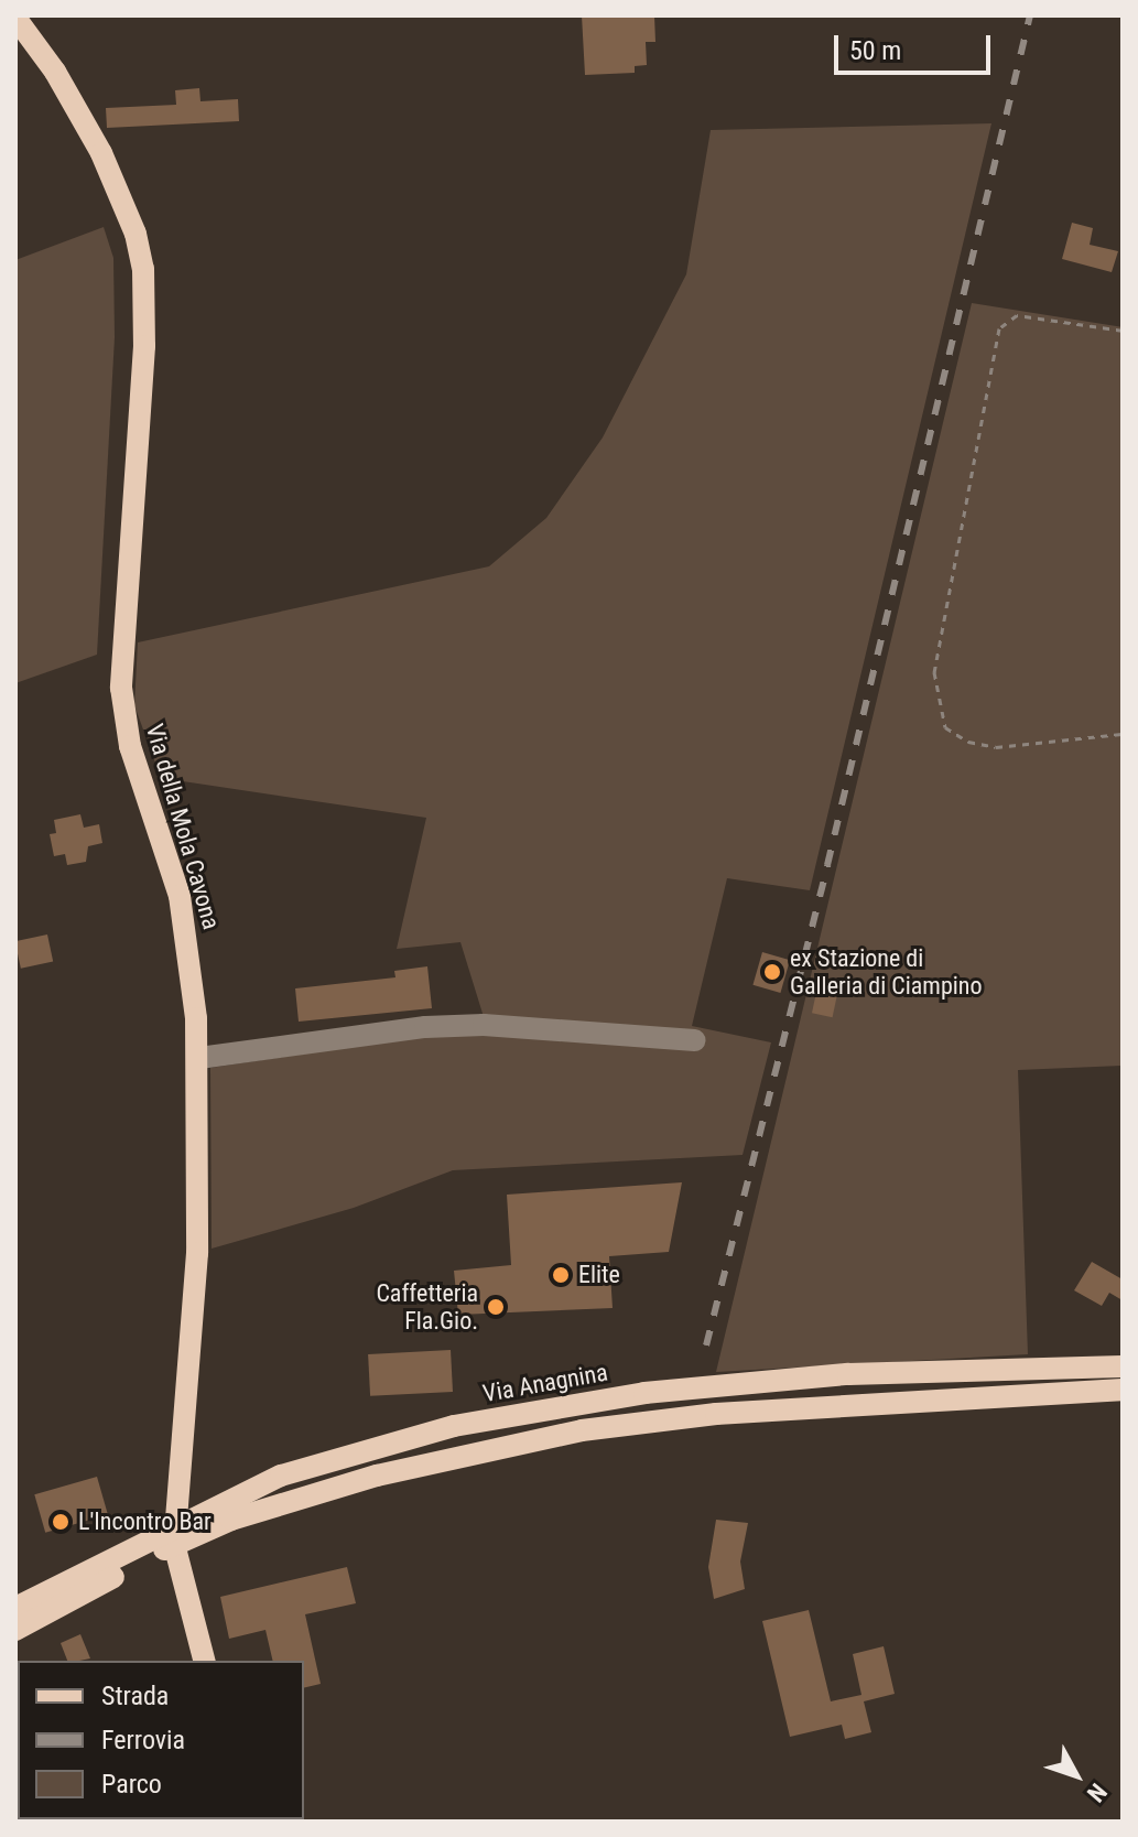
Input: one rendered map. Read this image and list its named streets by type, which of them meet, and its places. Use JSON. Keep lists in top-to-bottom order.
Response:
{
  "streets": {
    "main road": ["Via della Mola Cavona", "Via Anagnina"]
  },
  "crossings": [
    ["Via della Mola Cavona", "Via Anagnina"]
  ],
  "places": [
    "ex Stazione di Galleria di Ciampino",
    "Elite",
    "Caffetteria Fla.Gio.",
    "L'Incontro Bar"
  ],
  "legend": ["Strada", "Ferrovia", "Parco"],
  "scale_bar": "50 m",
  "north": "bottom right"
}
